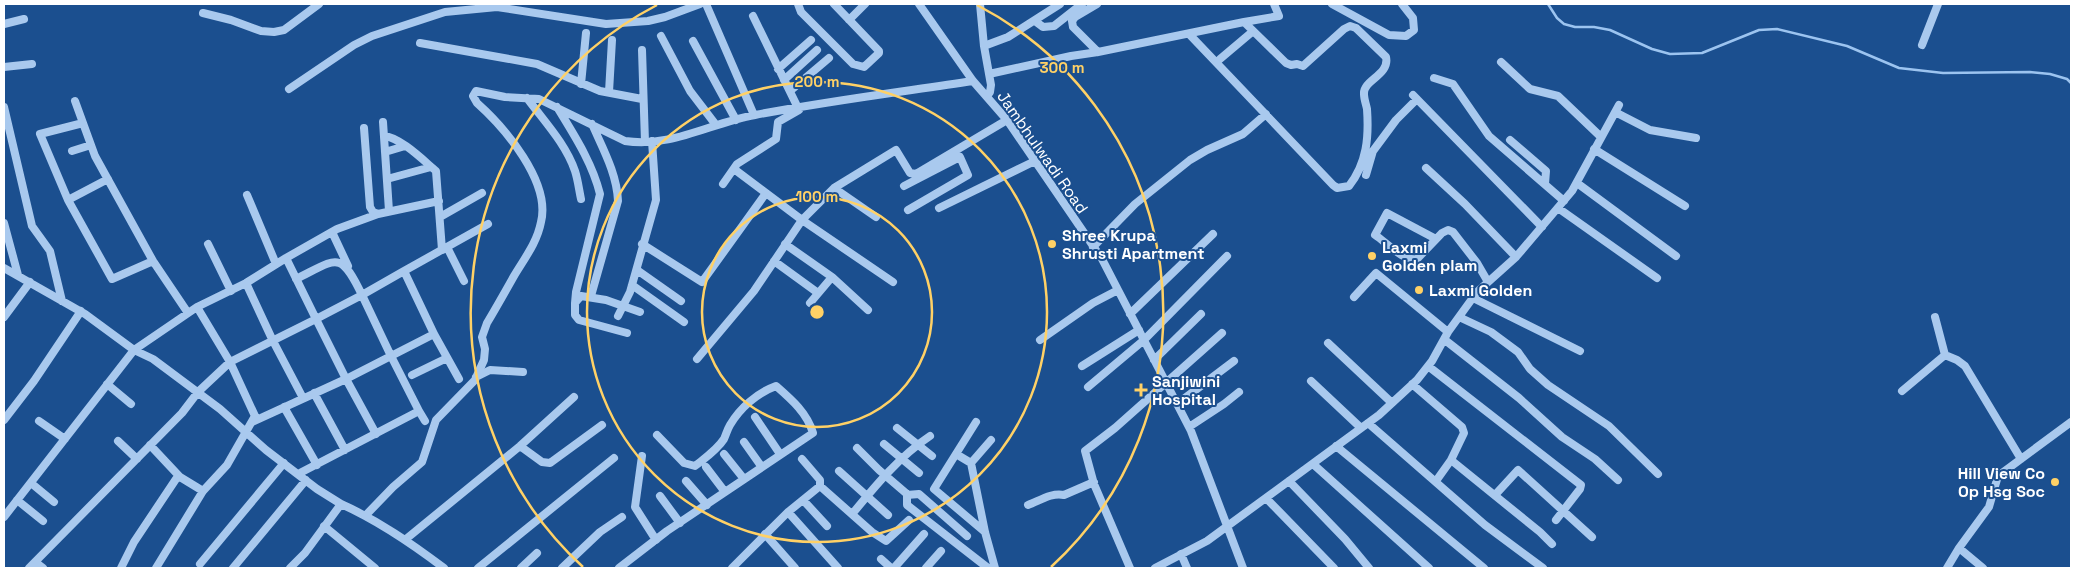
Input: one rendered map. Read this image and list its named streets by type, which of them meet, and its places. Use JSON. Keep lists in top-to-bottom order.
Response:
{
  "streets": {
    "street": ["Jambhulwadi Road"]
  },
  "places": {
    "other": [
      "Shree Krupa Shrusti Apartment",
      "Laxmi Golden plam",
      "Laxmi Golden",
      "Hill View Co Op Hsg Soc"
    ],
    "health": ["Sanjiwini Hospital"]
  },
  "rings": ["300 m", "200 m", "100 m"]
}
